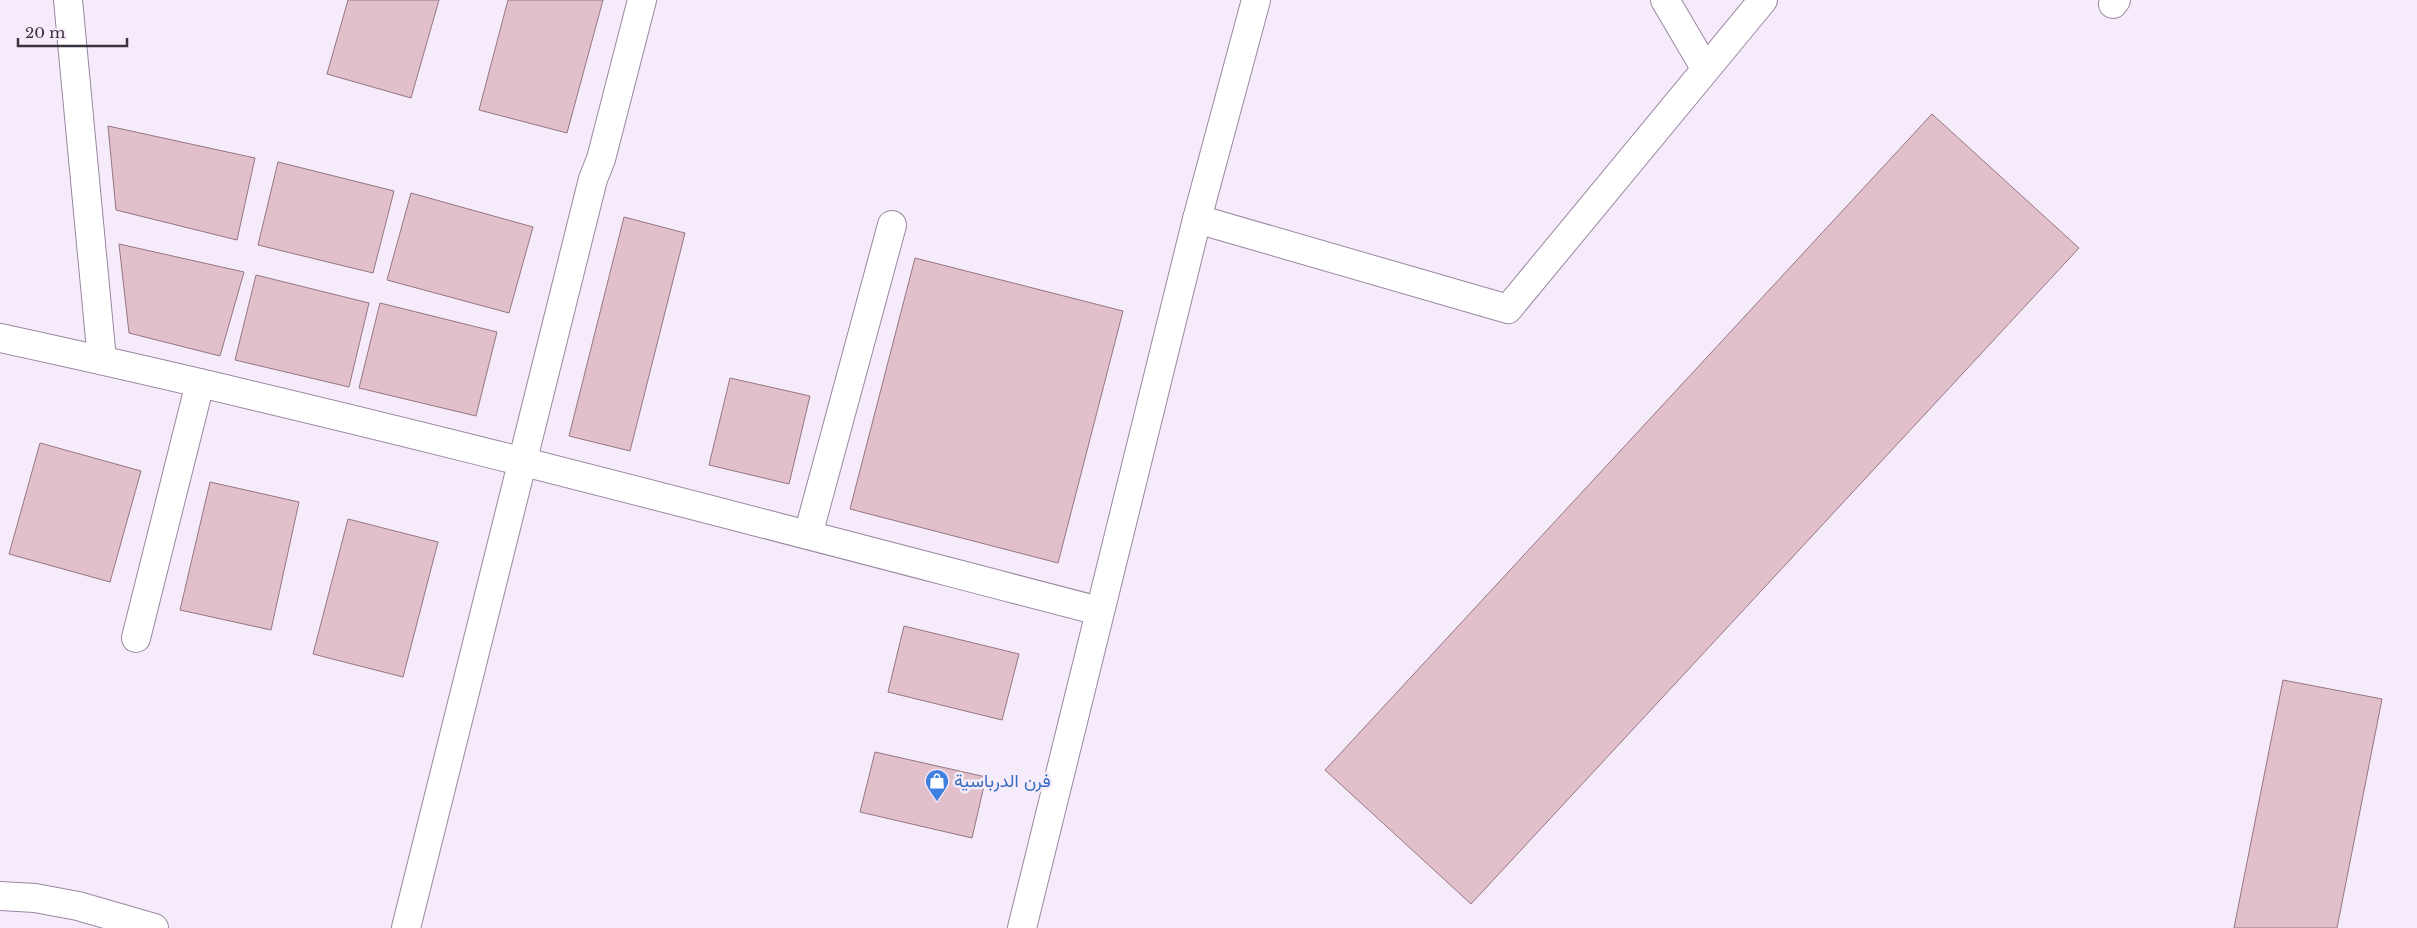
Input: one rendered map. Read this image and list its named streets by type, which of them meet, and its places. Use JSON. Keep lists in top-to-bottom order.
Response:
{
  "places": {
    "shop": ["فرن الدرباسية"]
  },
  "scale_bar": "20 m"
}
